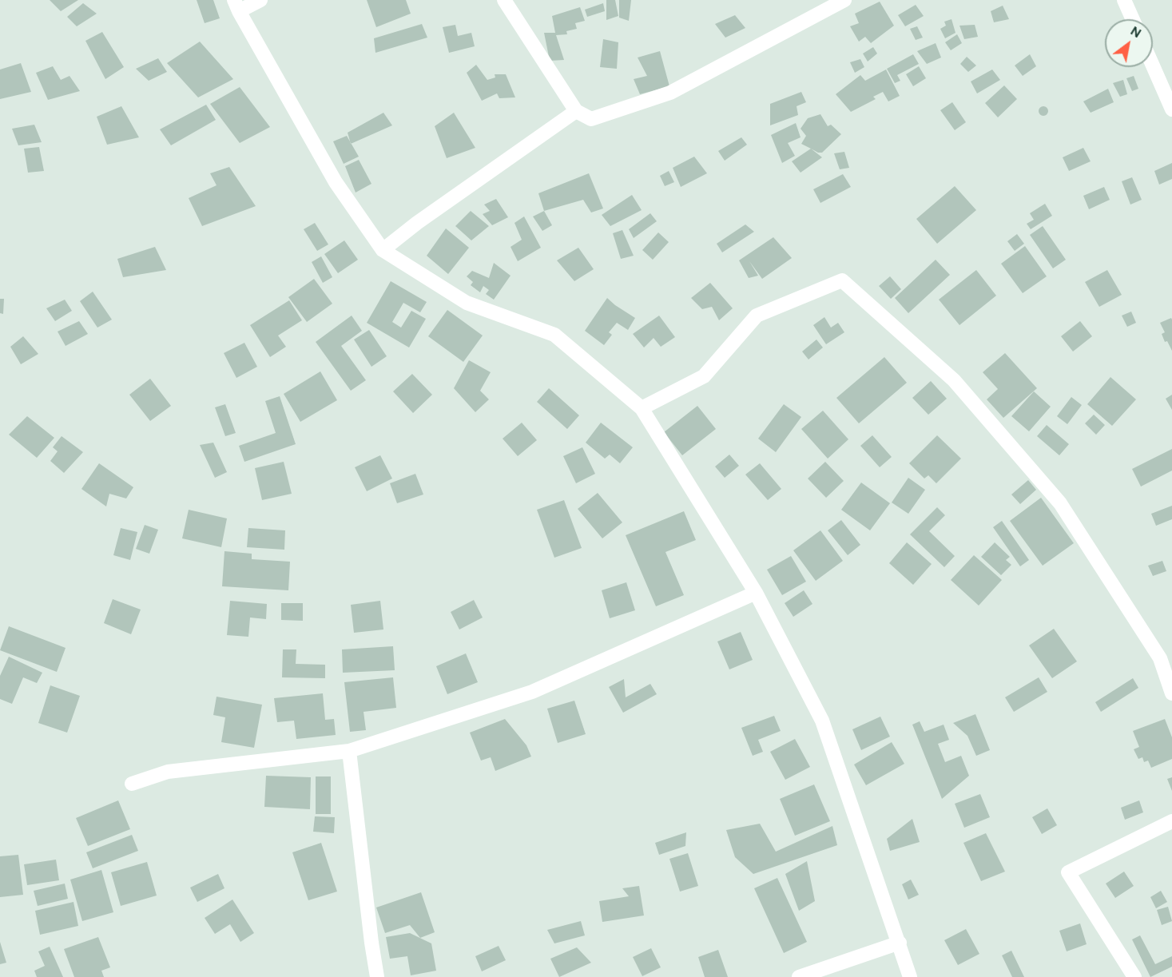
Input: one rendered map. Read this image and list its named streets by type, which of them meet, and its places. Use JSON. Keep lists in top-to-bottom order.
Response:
{
  "north": "top right"
}
